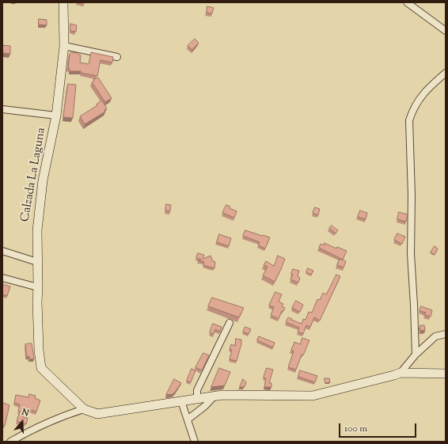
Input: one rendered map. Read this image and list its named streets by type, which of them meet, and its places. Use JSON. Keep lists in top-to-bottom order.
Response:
{
  "streets": {
    "street": ["Calzada La Laguna"]
  },
  "scale_bar": "100 m",
  "north": "top"
}
